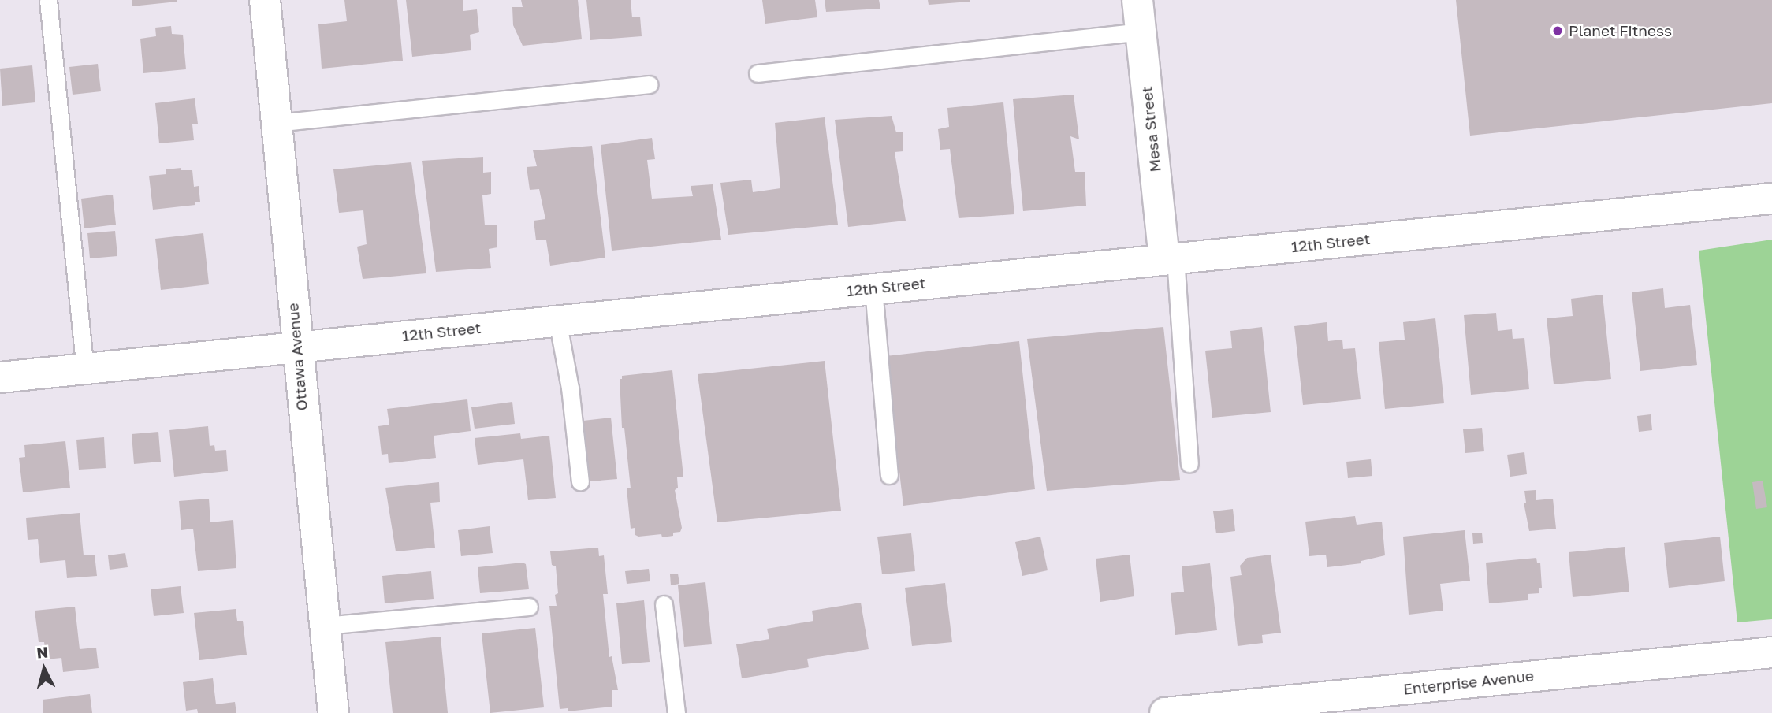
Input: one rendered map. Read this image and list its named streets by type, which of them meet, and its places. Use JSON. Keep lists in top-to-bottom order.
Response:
{
  "streets": {
    "street": [
      "Mesa Street",
      "12th Street",
      "Ottawa Avenue",
      "Enterprise Avenue"
    ]
  },
  "crossings": [
    ["Mesa Street", "12th Street"],
    ["12th Street", "Ottawa Avenue"]
  ],
  "places": ["Planet Fitness"],
  "north": "top"
}
